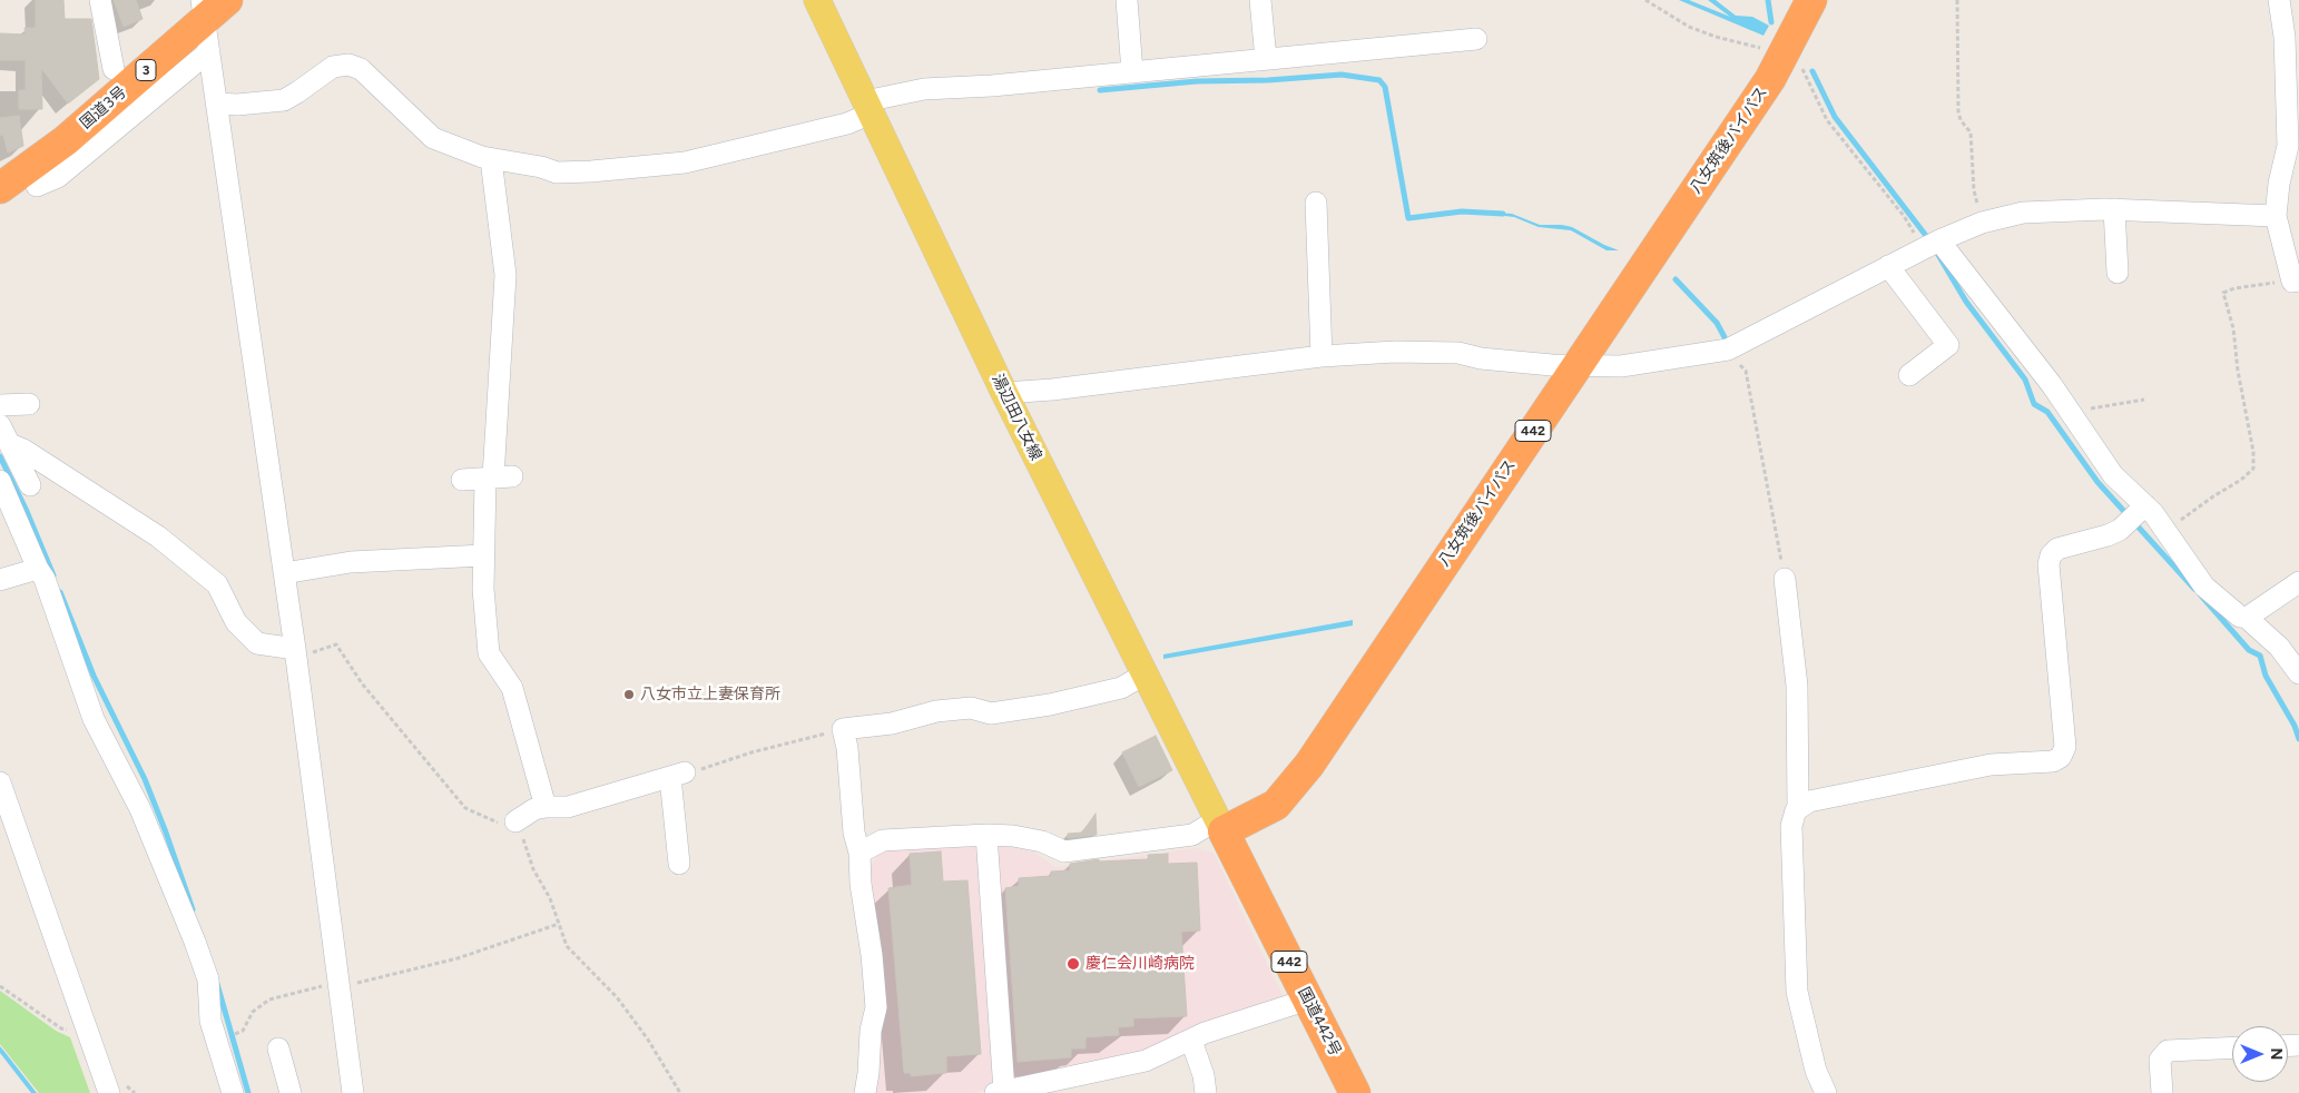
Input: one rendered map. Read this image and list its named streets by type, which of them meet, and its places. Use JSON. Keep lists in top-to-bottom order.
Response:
{
  "streets": {
    "highway": [
      "3",
      "国道3号",
      "八女筑後バイパス",
      "442",
      "国道442号"
    ],
    "main road": ["湯辺田八女線"]
  },
  "crossings": [
    ["八女筑後バイパス", "湯辺田八女線"],
    ["八女筑後バイパス", "国道442号"],
    ["湯辺田八女線", "国道442号"]
  ],
  "places": ["八女市立上妻保育所", "慶仁会川崎病院"],
  "north": "right"
}
